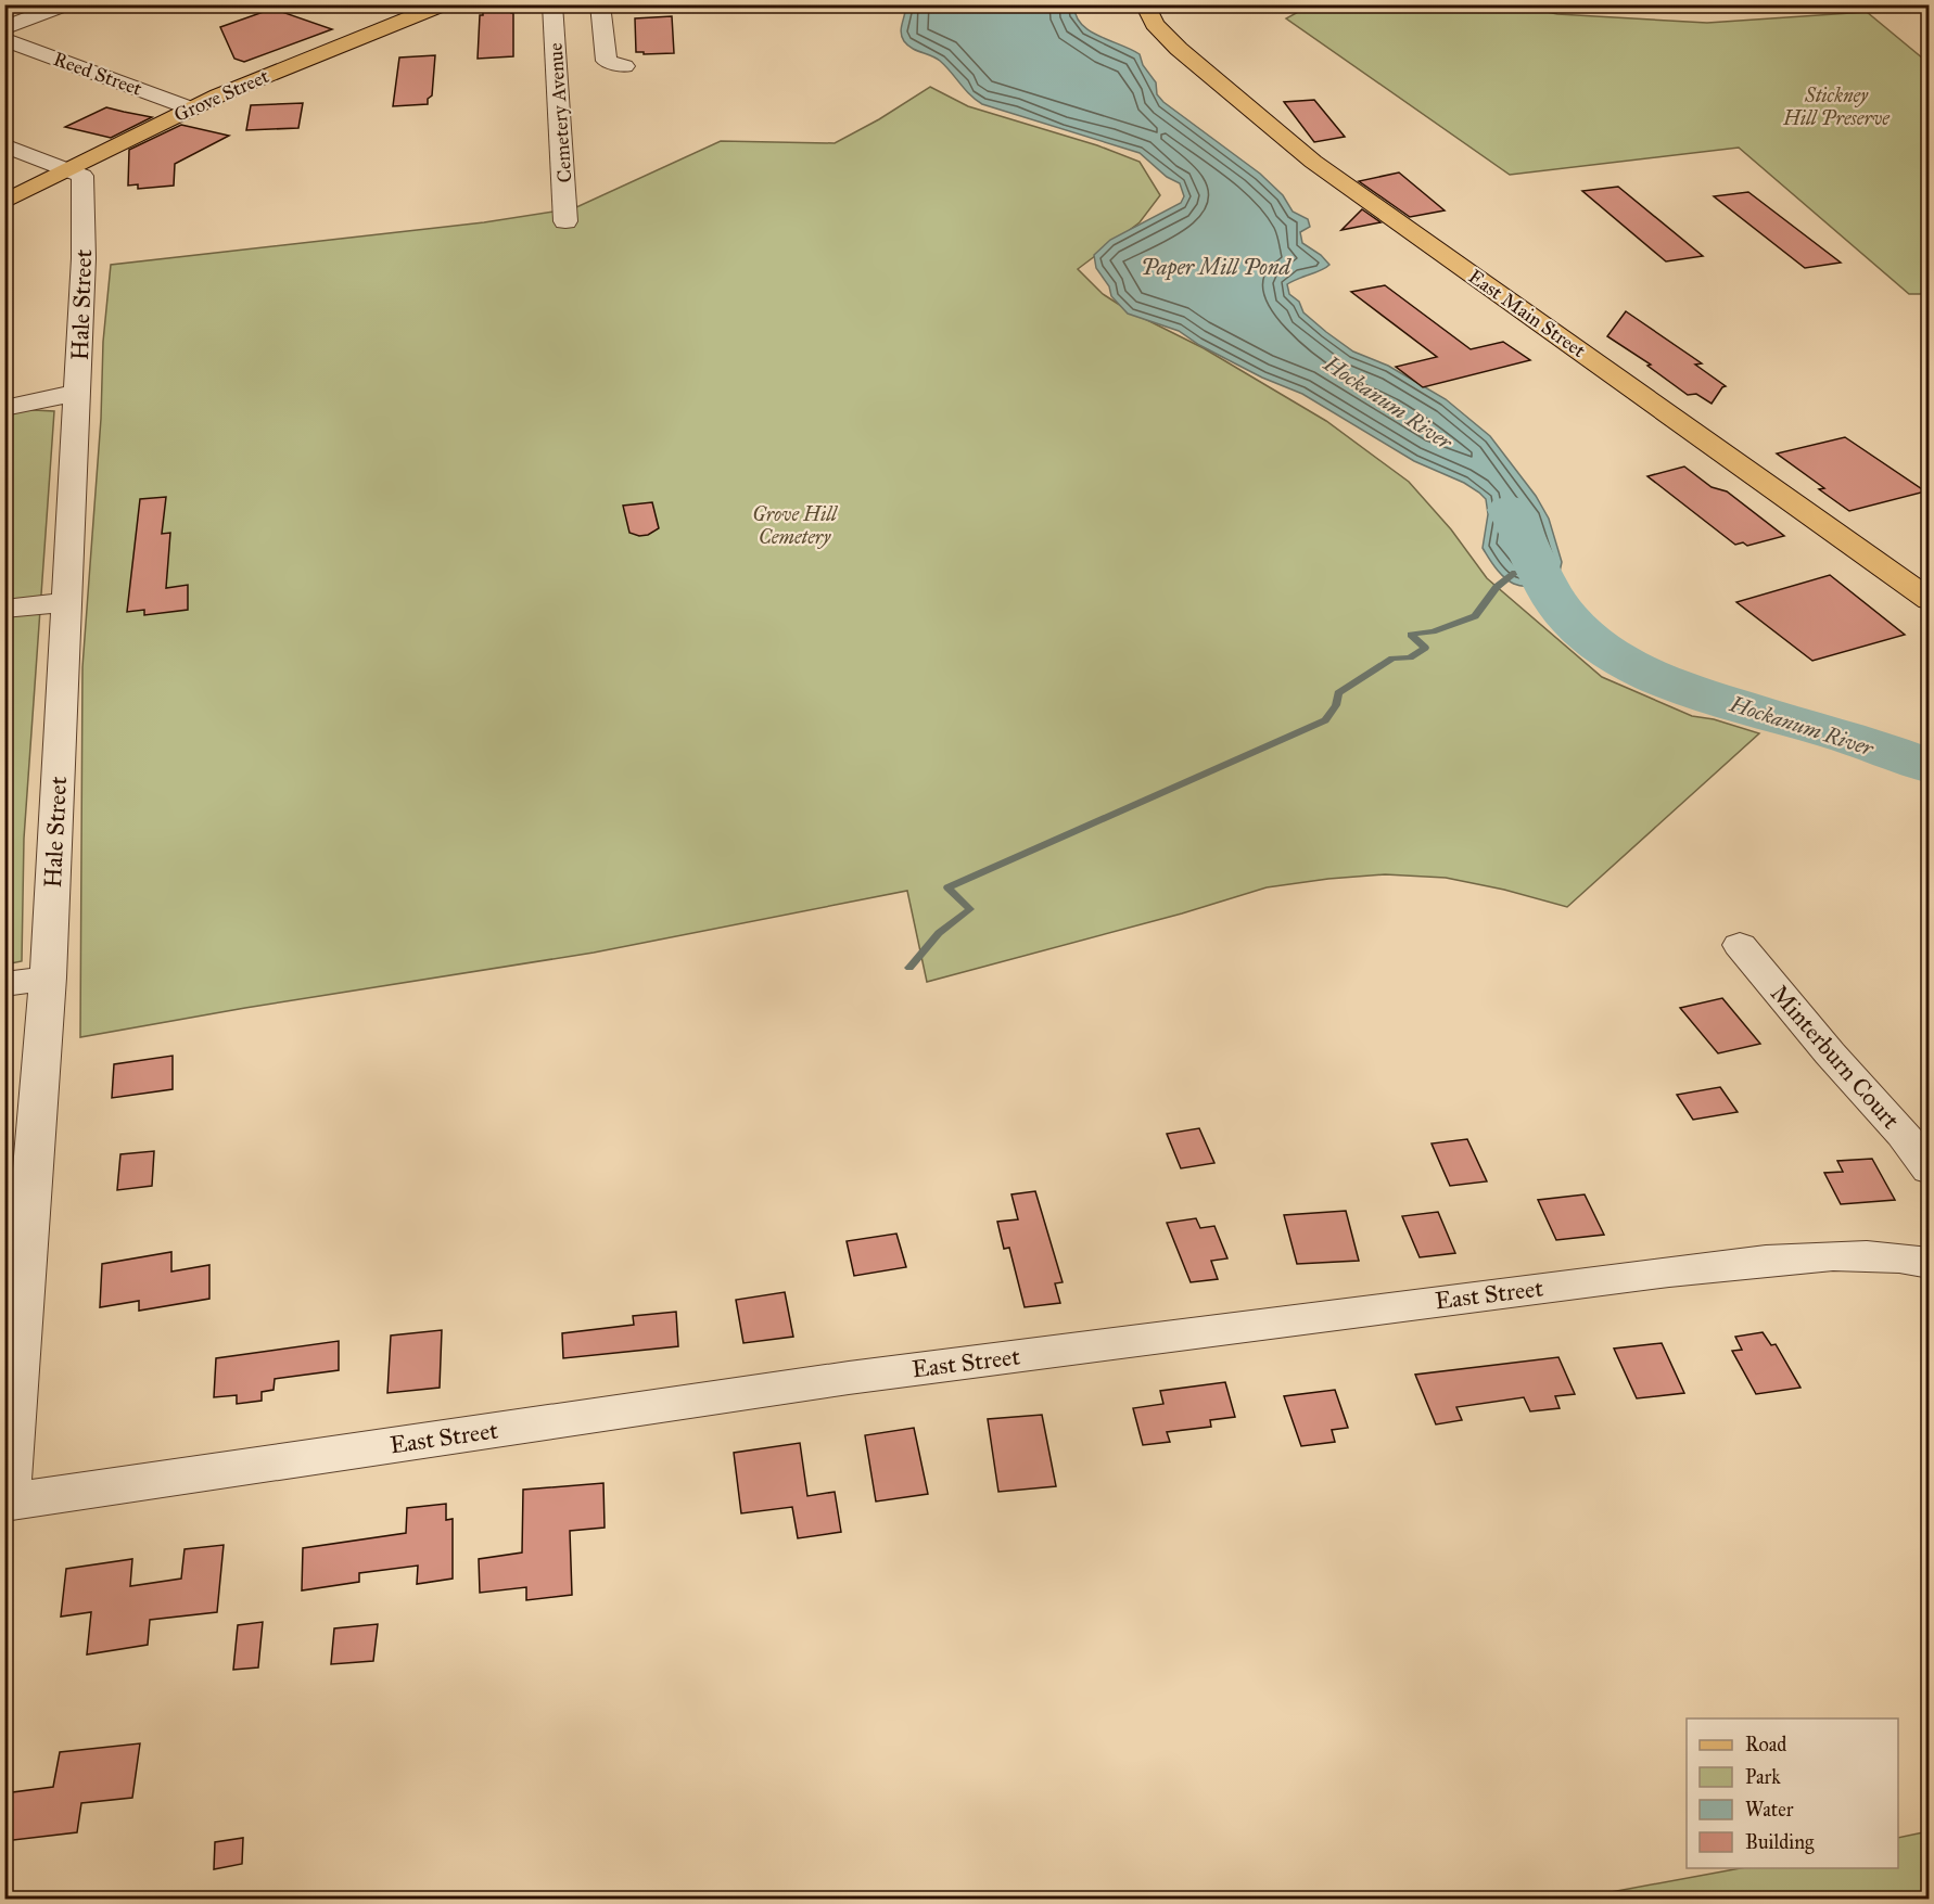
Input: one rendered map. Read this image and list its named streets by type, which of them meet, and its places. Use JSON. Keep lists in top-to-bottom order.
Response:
{
  "streets": {
    "main road": ["Grove Street", "East Main Street"],
    "street": [
      "Reed Street",
      "Cemetery Avenue",
      "Hale Street",
      "Minterburn Court",
      "East Street"
    ]
  },
  "crossings": [
    ["Reed Street", "Grove Street"],
    ["Grove Street", "Hale Street"],
    ["Hale Street", "East Street"]
  ],
  "water": ["Paper Mill Pond", "Hockanum River"],
  "parks": ["Stickney Hill Preserve", "Grove Hill Cemetery"],
  "legend": [
    "Road",
    "Park",
    "Water",
    "Building"
  ]
}
